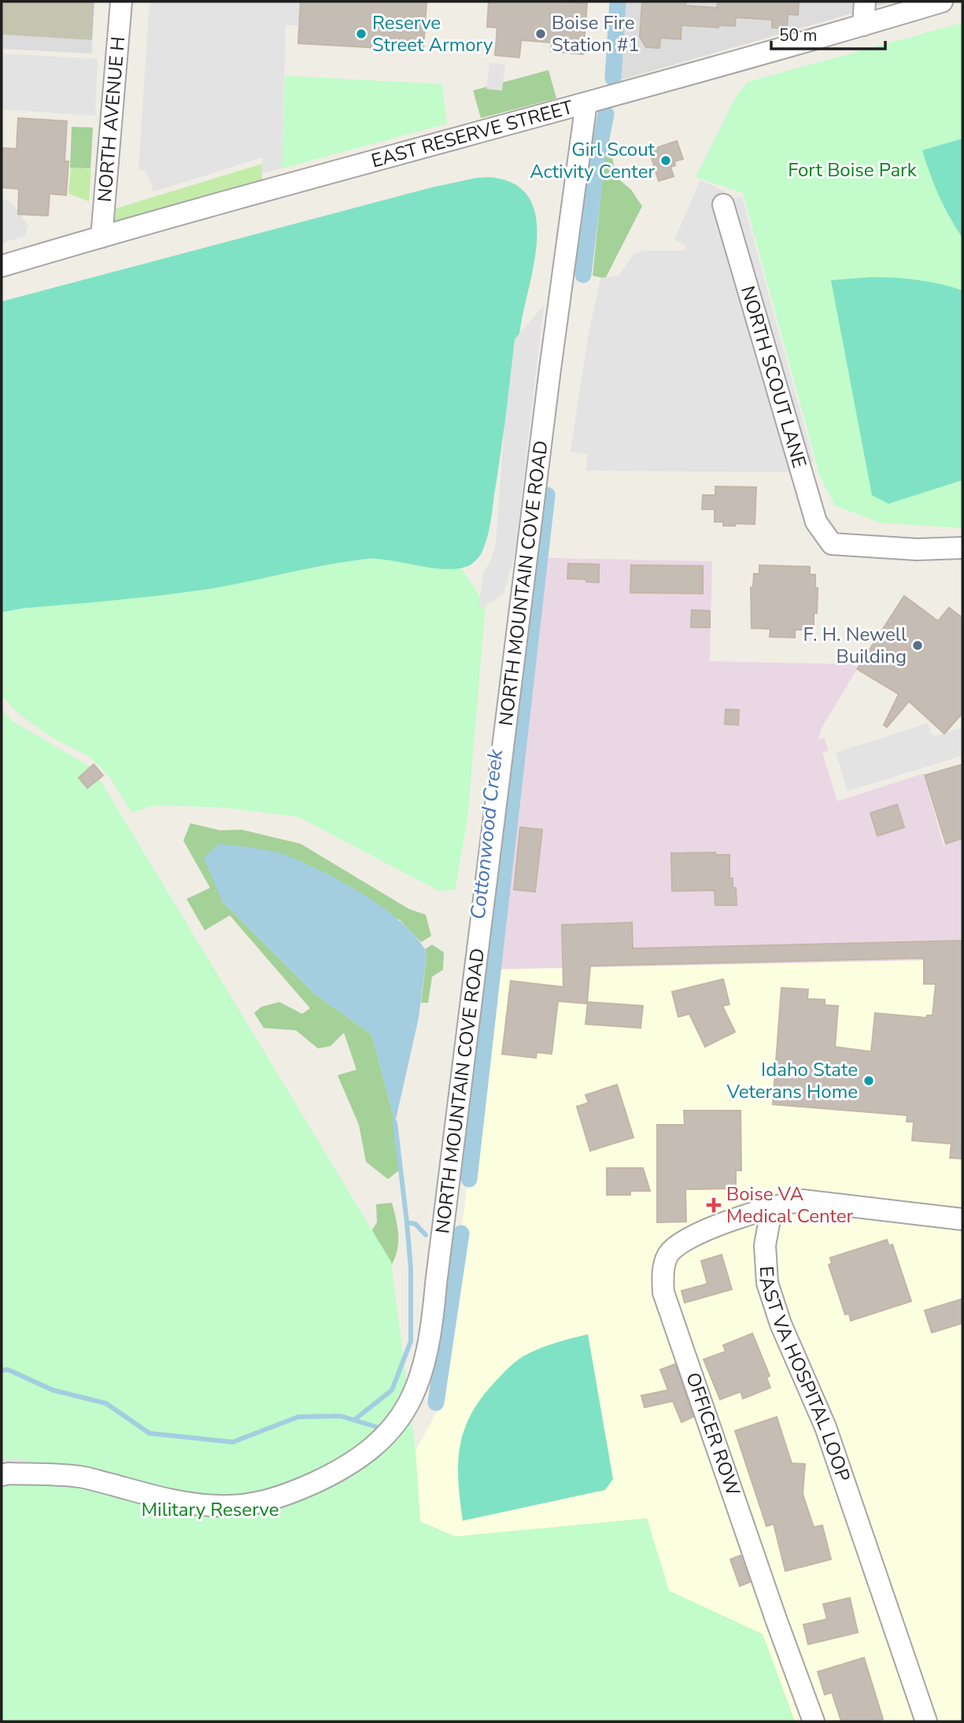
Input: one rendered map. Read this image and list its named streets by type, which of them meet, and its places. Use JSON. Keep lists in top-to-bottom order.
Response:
{
  "streets": {
    "street": [
      "NORTH AVENUE H",
      "EAST RESERVE STREET",
      "NORTH SCOUT LANE",
      "NORTH MOUNTAIN COVE ROAD",
      "EAST VA HOSPITAL LOOP",
      "OFFICER ROW"
    ]
  },
  "crossings": [
    ["NORTH AVENUE H", "EAST RESERVE STREET"],
    ["EAST RESERVE STREET", "NORTH MOUNTAIN COVE ROAD"],
    ["EAST VA HOSPITAL LOOP", "OFFICER ROW"]
  ],
  "water": ["Cottonwood Creek"],
  "parks": ["Fort Boise Park", "Military Reserve"],
  "places": {
    "other": [
      "Reserve Street Armory",
      "Boise Fire Station #1",
      "Girl Scout Activity Center",
      "F. H. Newell Building",
      "Idaho State Veterans Home"
    ],
    "health": ["Boise VA Medical Center"]
  },
  "scale_bar": "50 m"
}
